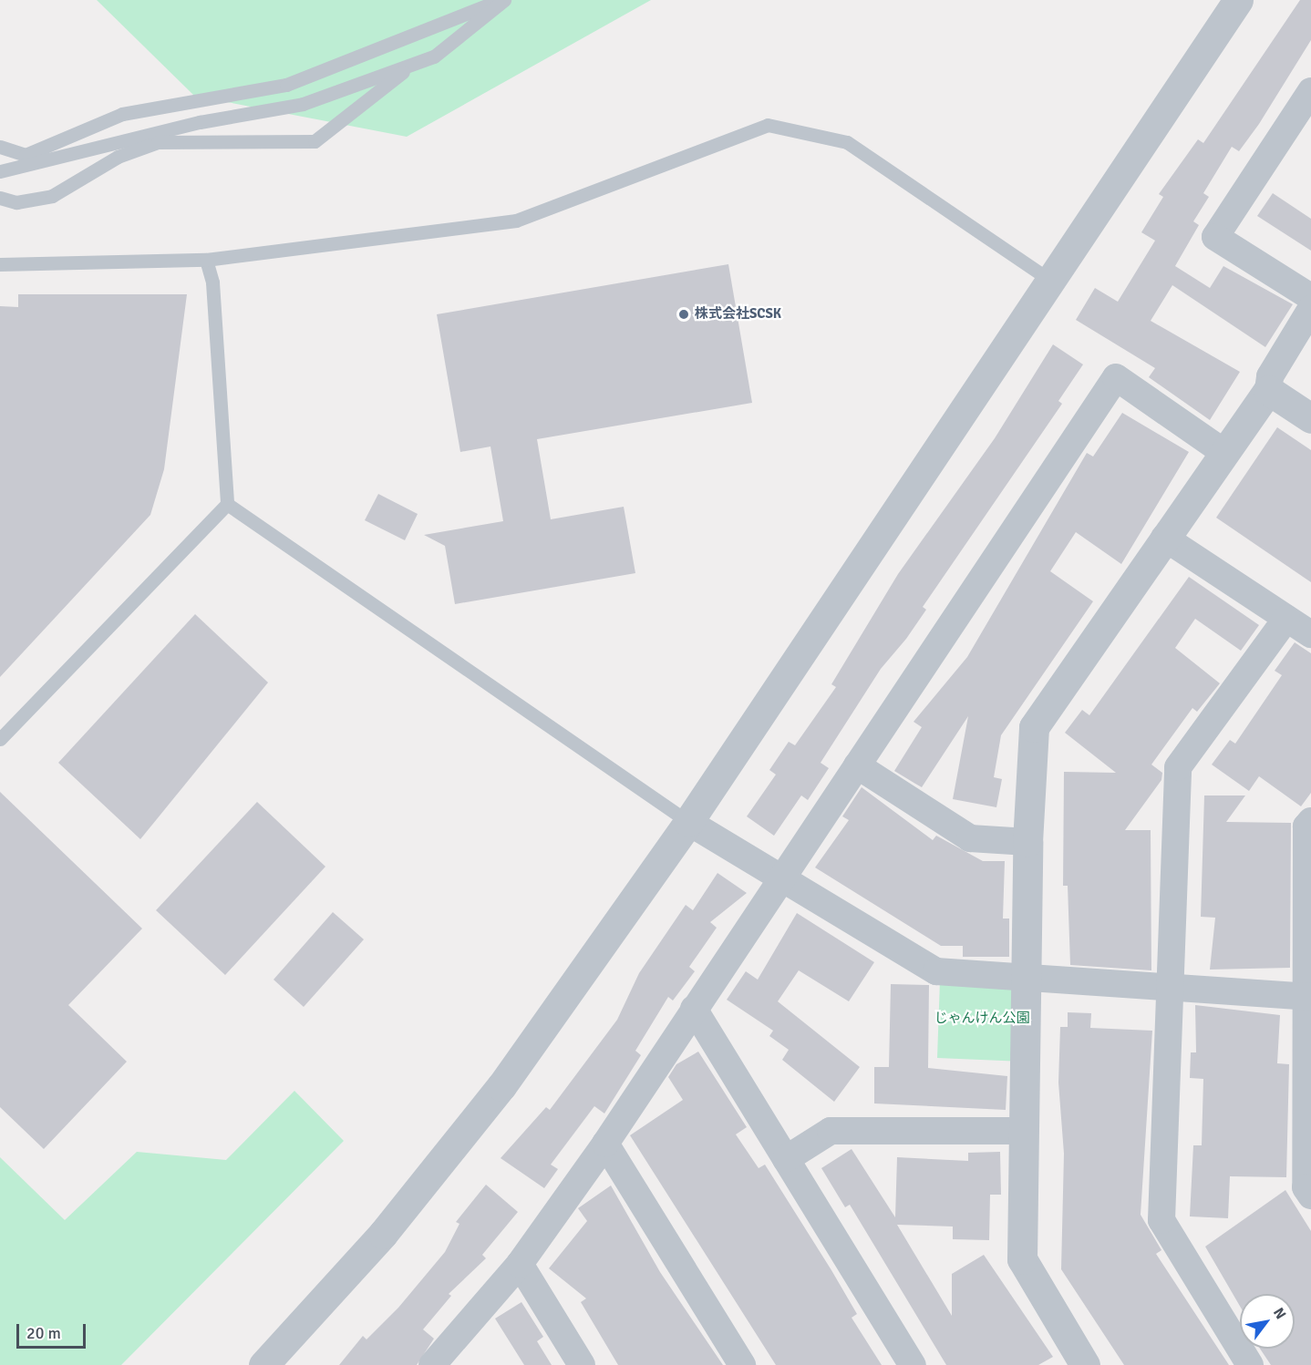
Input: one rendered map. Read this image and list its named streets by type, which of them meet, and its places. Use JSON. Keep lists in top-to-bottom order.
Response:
{
  "parks": ["じゃんけん公園"],
  "places": ["株式会社SCSK"],
  "scale_bar": "20 m",
  "north": "top right"
}
